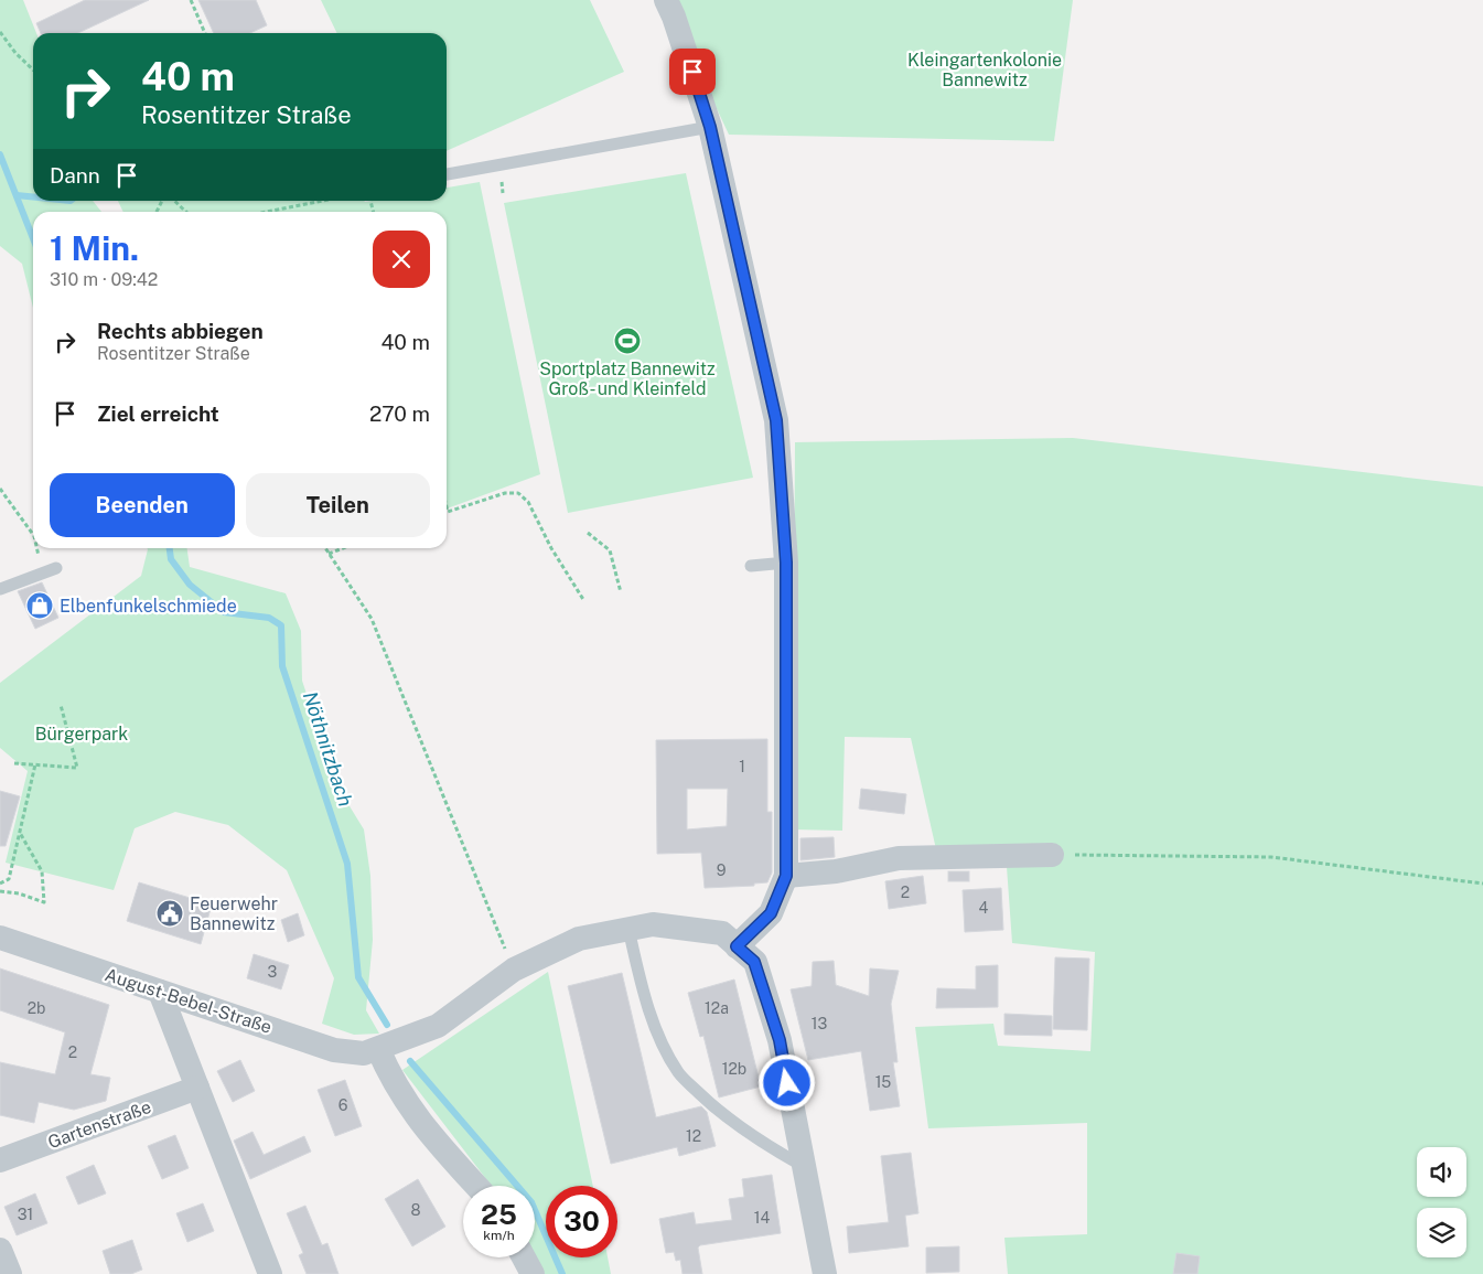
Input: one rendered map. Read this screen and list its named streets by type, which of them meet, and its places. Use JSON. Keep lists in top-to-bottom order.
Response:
{
  "streets": {
    "street": ["August-Bebel-Straße", "Gartenstraße"]
  },
  "water": ["Nöthnitzbach"],
  "parks": ["Kleingartenkolonie Bannewitz", "Bürgerpark"],
  "places": {
    "sports": ["Sportplatz Bannewitz Groß- und Kleinfeld"],
    "shop": ["Elbenfunkelschmiede"],
    "public building": ["Feuerwehr Bannewitz"]
  },
  "house_numbers": [
    "1",
    "9",
    "2",
    "4",
    "3",
    "2b",
    "12a",
    "13",
    "2",
    "12b",
    "15",
    "6",
    "12",
    "8",
    "31",
    "14"
  ],
  "page": {
    "turn": ["40 m", "Rosentitzer Straße"],
    "then": "Dann",
    "heading": ["1 Min.", "310 m · 09:42"],
    "list": [
      {
        "name": "Rechts abbiegen",
        "note": "Rosentitzer Straße",
        "value": "40 m"
      },
      {
        "name": "Ziel erreicht",
        "value": "270 m"
      }
    ],
    "buttons": ["Beenden", "Teilen"],
    "speed": "25 km/h",
    "limit": "30"
  }
}
